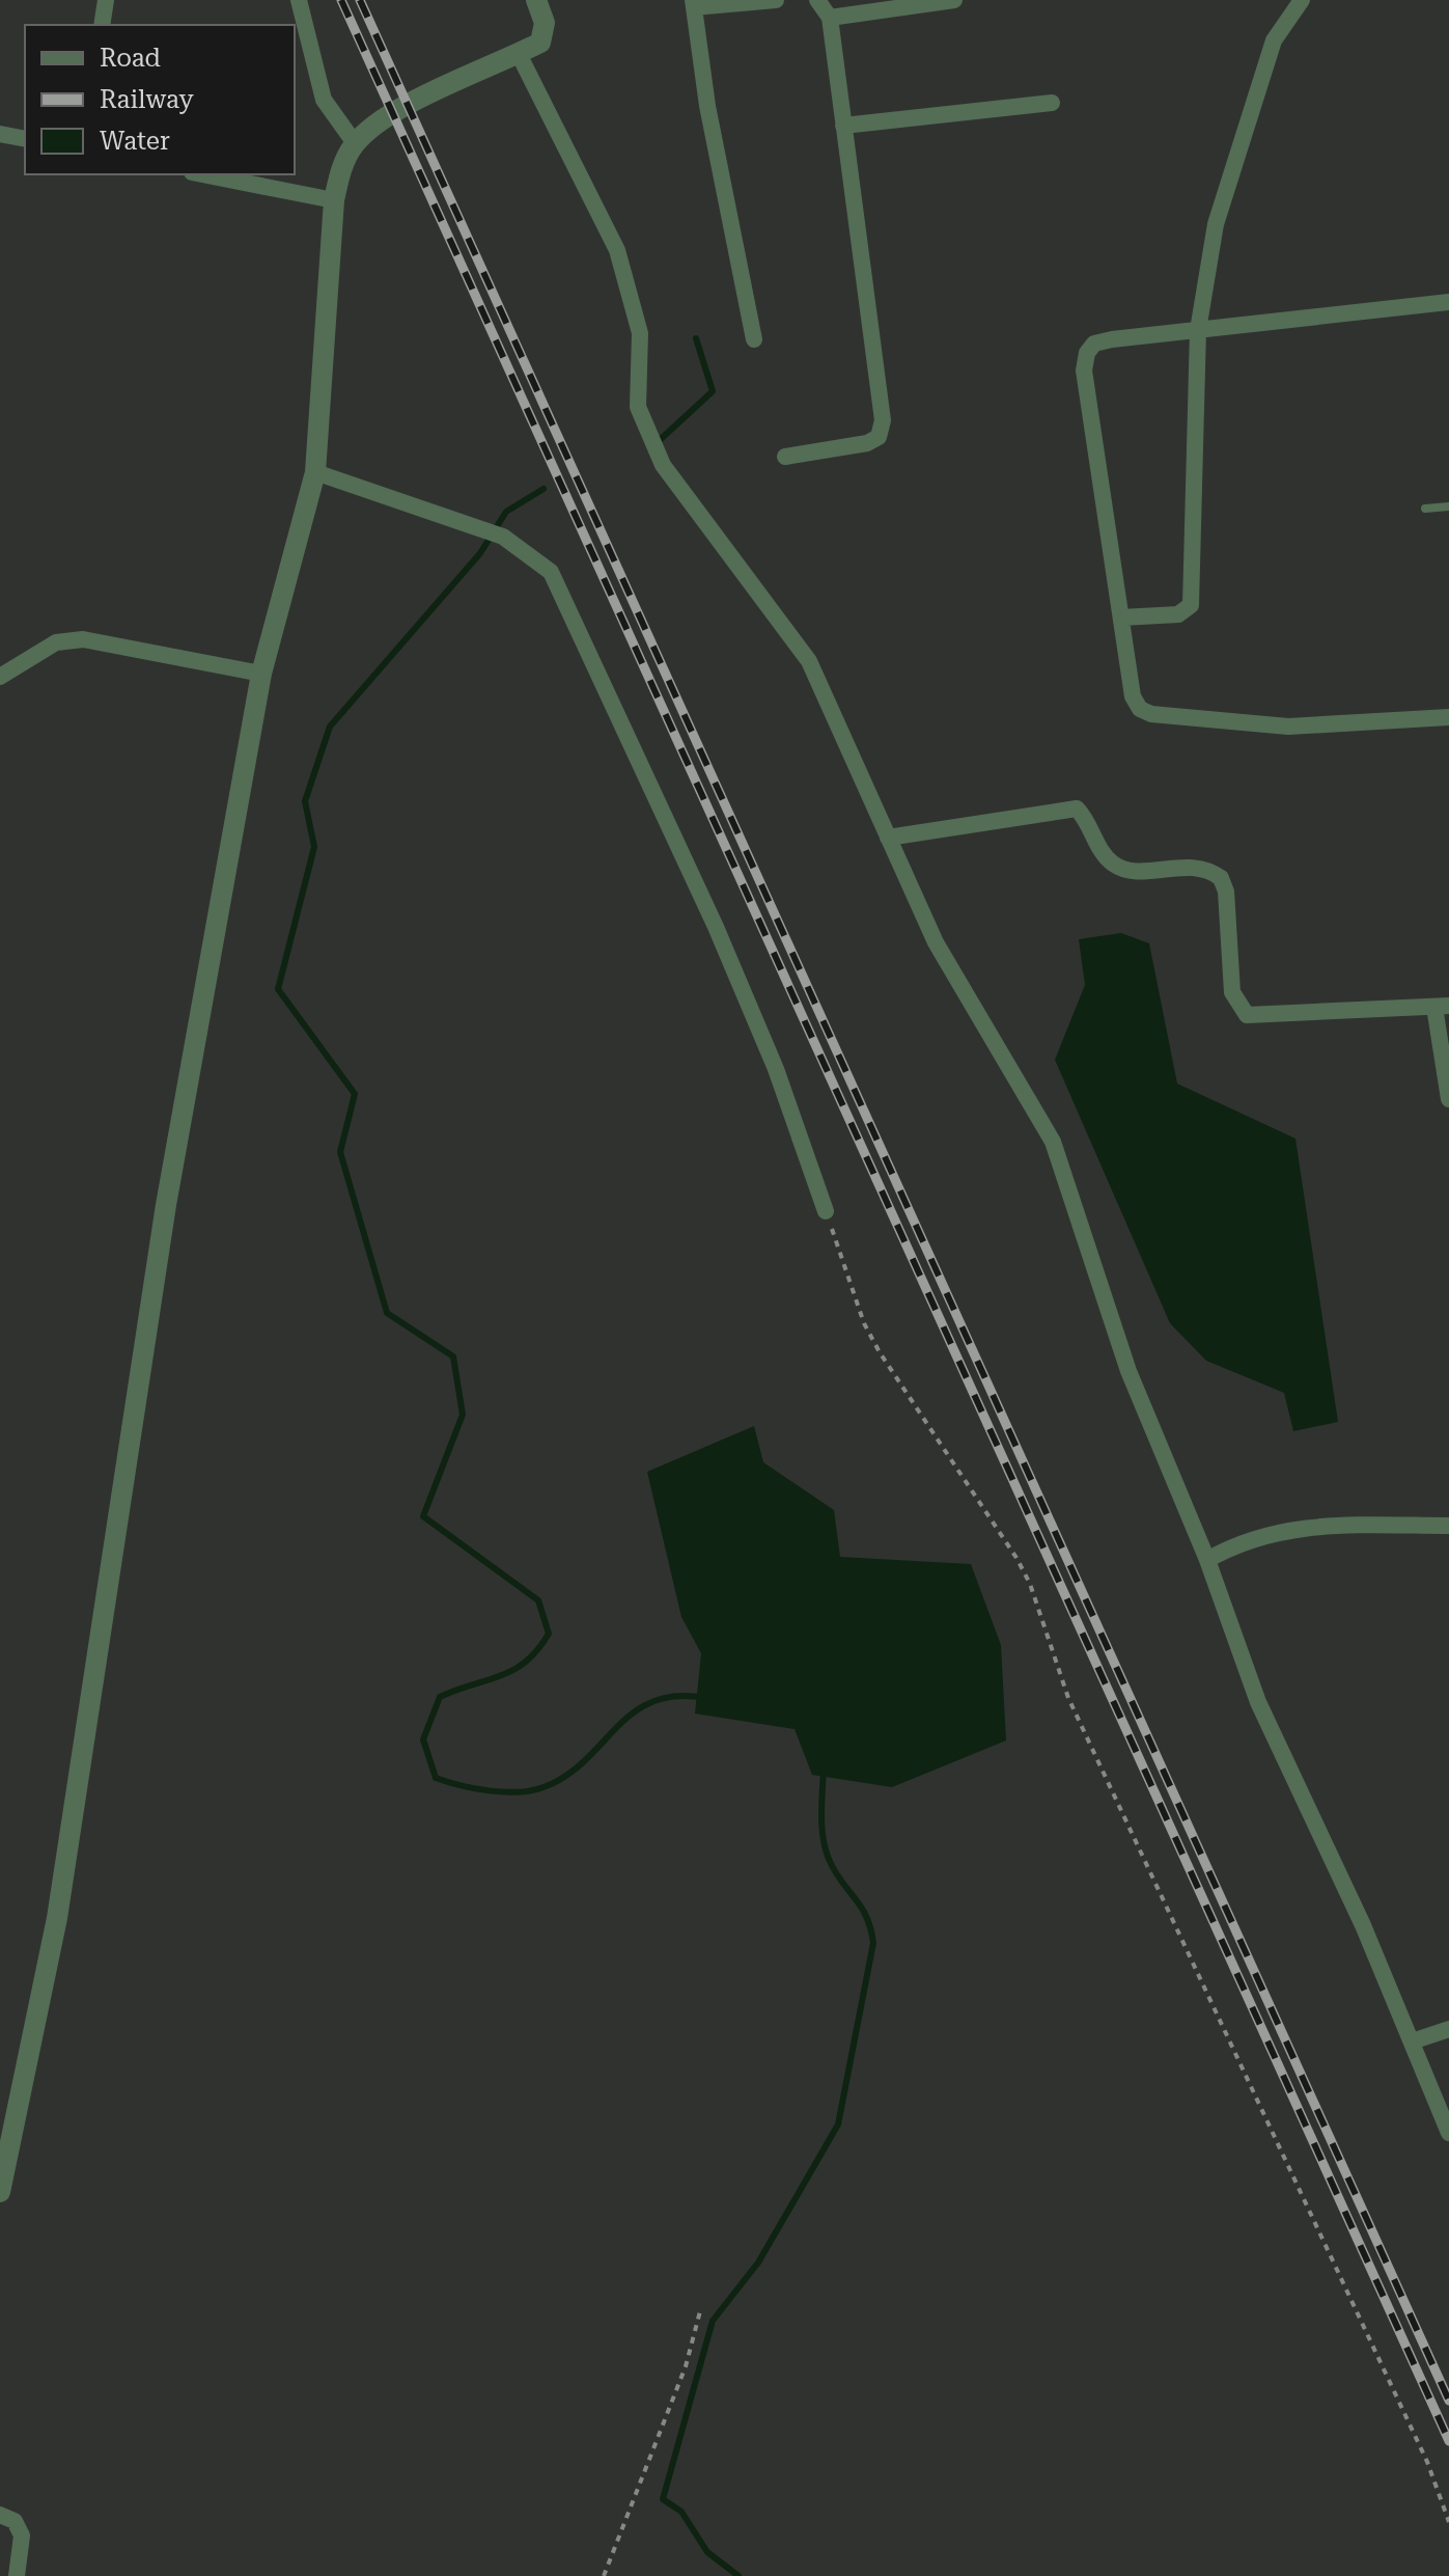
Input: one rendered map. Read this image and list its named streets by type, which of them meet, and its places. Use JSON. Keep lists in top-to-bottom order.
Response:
{
  "legend": ["Road", "Railway", "Water"]
}
